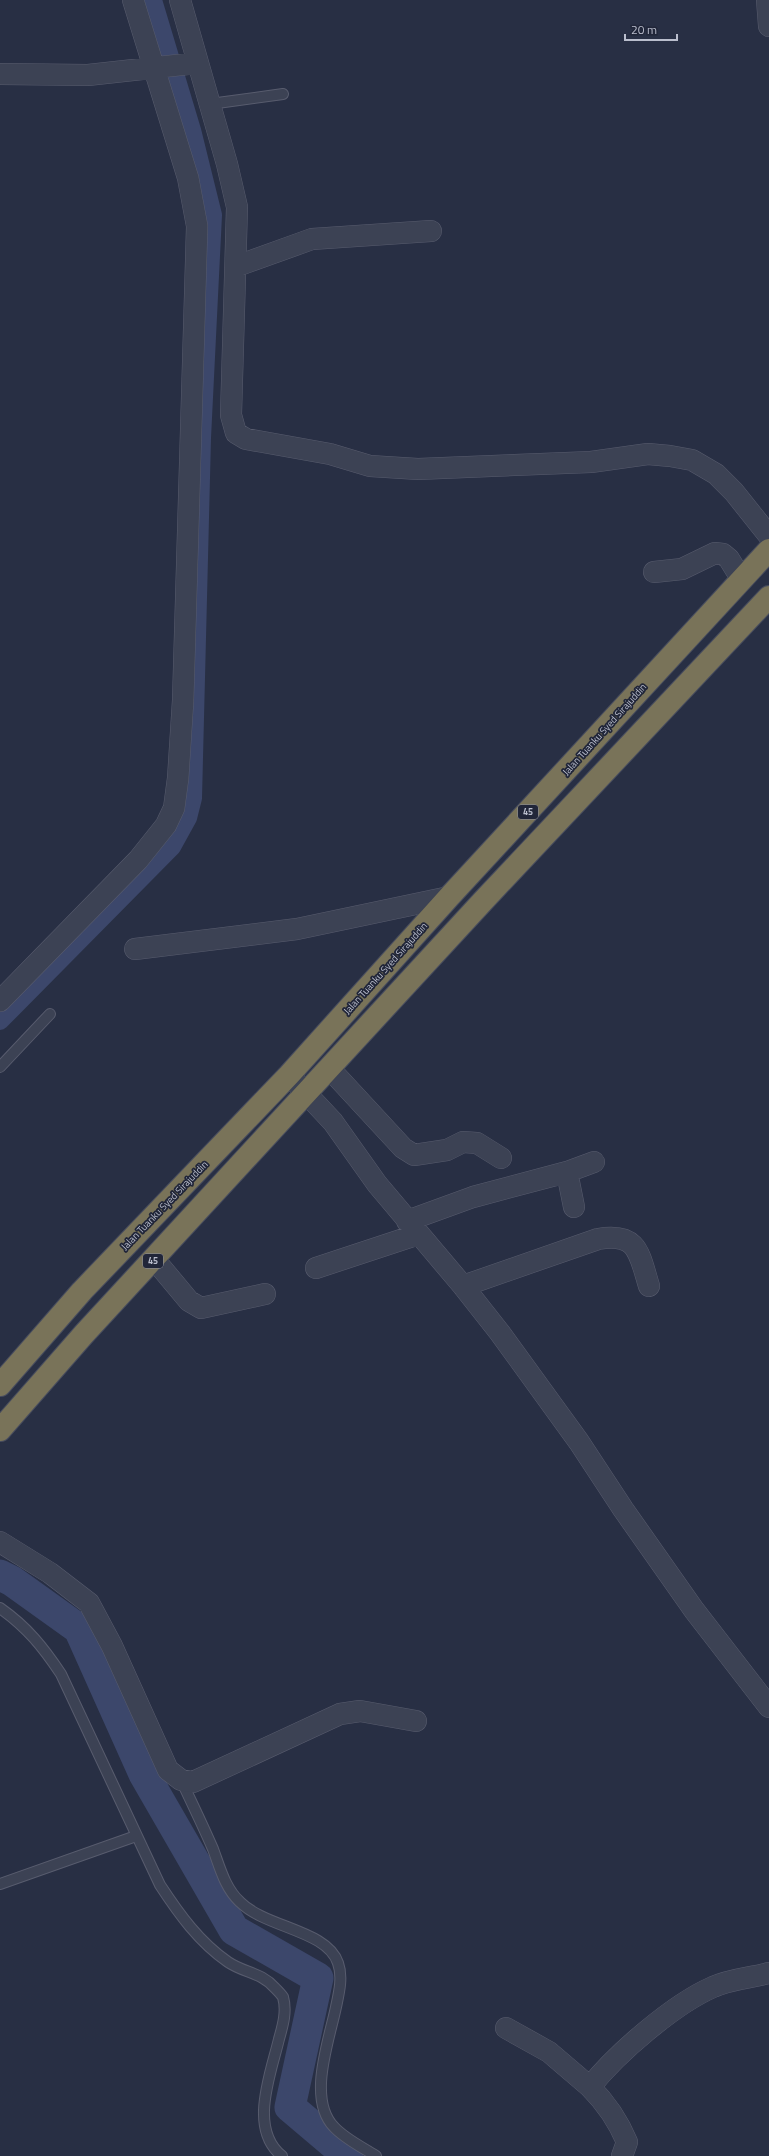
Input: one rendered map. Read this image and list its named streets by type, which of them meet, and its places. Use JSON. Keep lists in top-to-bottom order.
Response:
{
  "streets": {
    "highway": ["Jalan Tuanku Syed Sirajuddin", "45"]
  },
  "scale_bar": "20 m"
}
